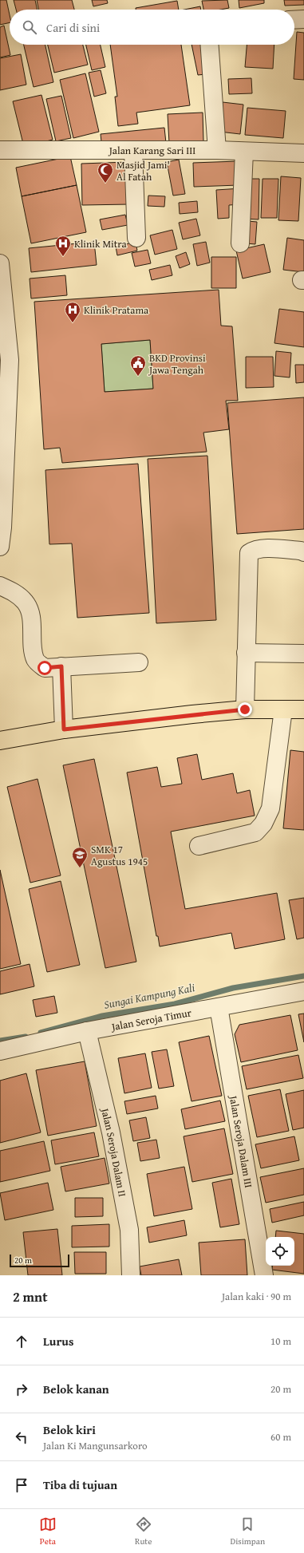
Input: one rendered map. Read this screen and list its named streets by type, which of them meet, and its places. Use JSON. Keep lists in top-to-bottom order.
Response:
{
  "streets": {
    "street": [
      "Jalan Karang Sari III",
      "Jalan Seroja Timur",
      "Jalan Seroja Dalam III",
      "Jalan Seroja Dalam II"
    ]
  },
  "crossings": [
    ["Jalan Seroja Timur", "Jalan Seroja Dalam III"],
    ["Jalan Seroja Timur", "Jalan Seroja Dalam II"]
  ],
  "water": ["Sungai Kampung Kali"],
  "places": {
    "mosque": ["Masjid Jami' Al Fatah"],
    "hospital": ["Klinik Mitra", "Klinik Pratama"],
    "public building": ["BKD Provinsi Jawa Tengah"],
    "school or university": ["SMK 17 Agustus 1945"]
  },
  "scale_bar": "20 m",
  "page": {
    "search": "Cari di sini",
    "scale": "20 m",
    "heading": ["2 mnt", "Jalan kaki · 90 m"],
    "list": [
      ["Lurus", "10 m"],
      ["Belok kanan", "20 m"],
      ["Belok kiri", "Jalan Ki Mangunsarkoro", "60 m"],
      "Tiba di tujuan"
    ],
    "nav": ["Peta", "Rute", "Disimpan"]
  }
}
